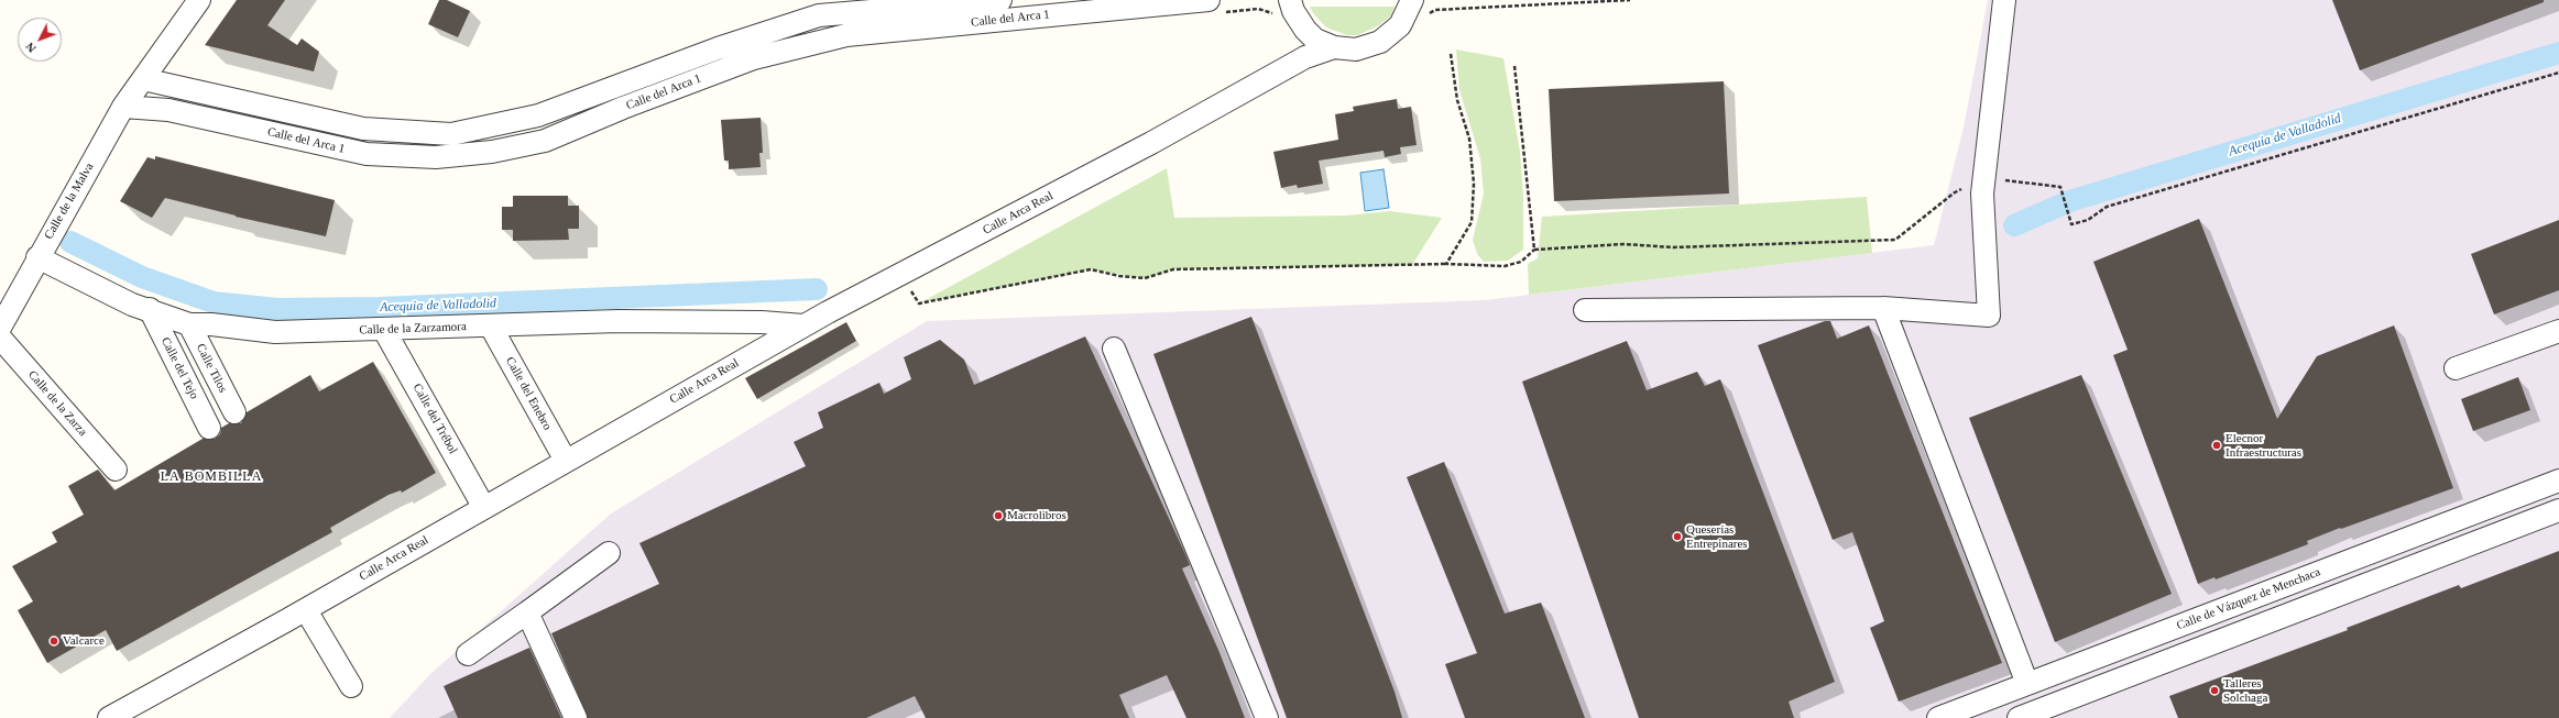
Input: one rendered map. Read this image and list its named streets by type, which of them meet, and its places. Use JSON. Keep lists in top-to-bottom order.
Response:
{
  "streets": {
    "street": [
      "Calle del Arca 1",
      "Calle de la Malva",
      "Calle Arca Real",
      "Calle de la Zarzamora",
      "Calle del Tejo",
      "Calle Tilos",
      "Calle del Enebro",
      "Calle de la Zarza",
      "Calle del Trébol",
      "Calle de Vázquez de Menchaca"
    ]
  },
  "crossings": [
    ["Calle del Arca 1", "Calle de la Malva"],
    ["Calle de la Malva", "Calle de la Zarzamora"],
    ["Calle Arca Real", "Calle de la Zarzamora"],
    ["Calle Arca Real", "Calle del Enebro"],
    ["Calle Arca Real", "Calle del Trébol"],
    ["Calle de la Zarzamora", "Calle del Tejo"],
    ["Calle de la Zarzamora", "Calle Tilos"],
    ["Calle de la Zarzamora", "Calle del Enebro"],
    ["Calle de la Zarzamora", "Calle del Trébol"]
  ],
  "districts": ["LA BOMBILLA"],
  "water": ["Acequia de Valladolid"],
  "places": [
    "Elecnor Infraestructuras",
    "Macrolibros",
    "Queserías Entrepinares",
    "Valcarce",
    "Talleres Solchaga"
  ],
  "north": "bottom left"
}
